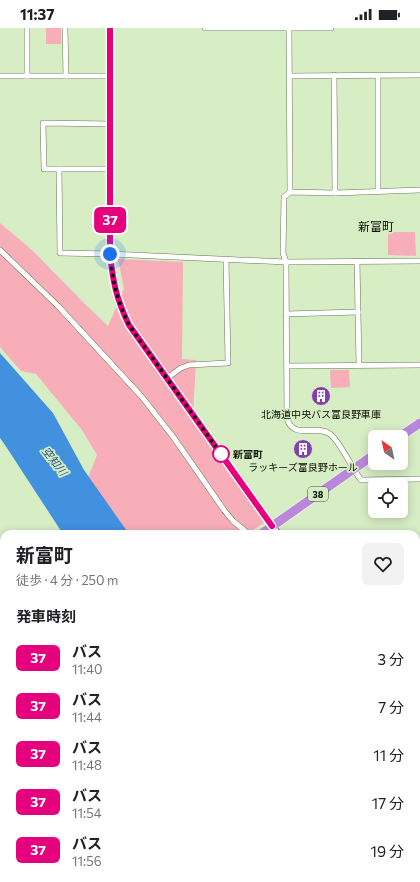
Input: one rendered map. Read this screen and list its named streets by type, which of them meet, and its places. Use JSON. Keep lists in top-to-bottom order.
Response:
{
  "streets": {
    "highway": ["38"]
  },
  "districts": ["新富町"],
  "water": ["空知川"],
  "places": {
    "building": ["北海道中央バス富良野車庫", "ラッキーズ富良野ホール"],
    "other": ["新富町"]
  },
  "lines": ["bus line 37"],
  "north": "top left",
  "page": {
    "status": "11:37",
    "on_map": "37",
    "heading": [
      ["新富町", "徒歩 · 4 分 · 250 m"],
      "発車時刻"
    ],
    "list": [
      {
        "mark": "37",
        "name": "バス",
        "note": "11:40",
        "value": "3 分"
      },
      {
        "mark": "37",
        "name": "バス",
        "note": "11:44",
        "value": "7 分"
      },
      {
        "mark": "37",
        "name": "バス",
        "note": "11:48",
        "value": "11 分"
      },
      {
        "mark": "37",
        "name": "バス",
        "note": "11:54",
        "value": "17 分"
      },
      {
        "mark": "37",
        "name": "バス",
        "note": "11:56",
        "value": "19 分"
      }
    ]
  }
}
